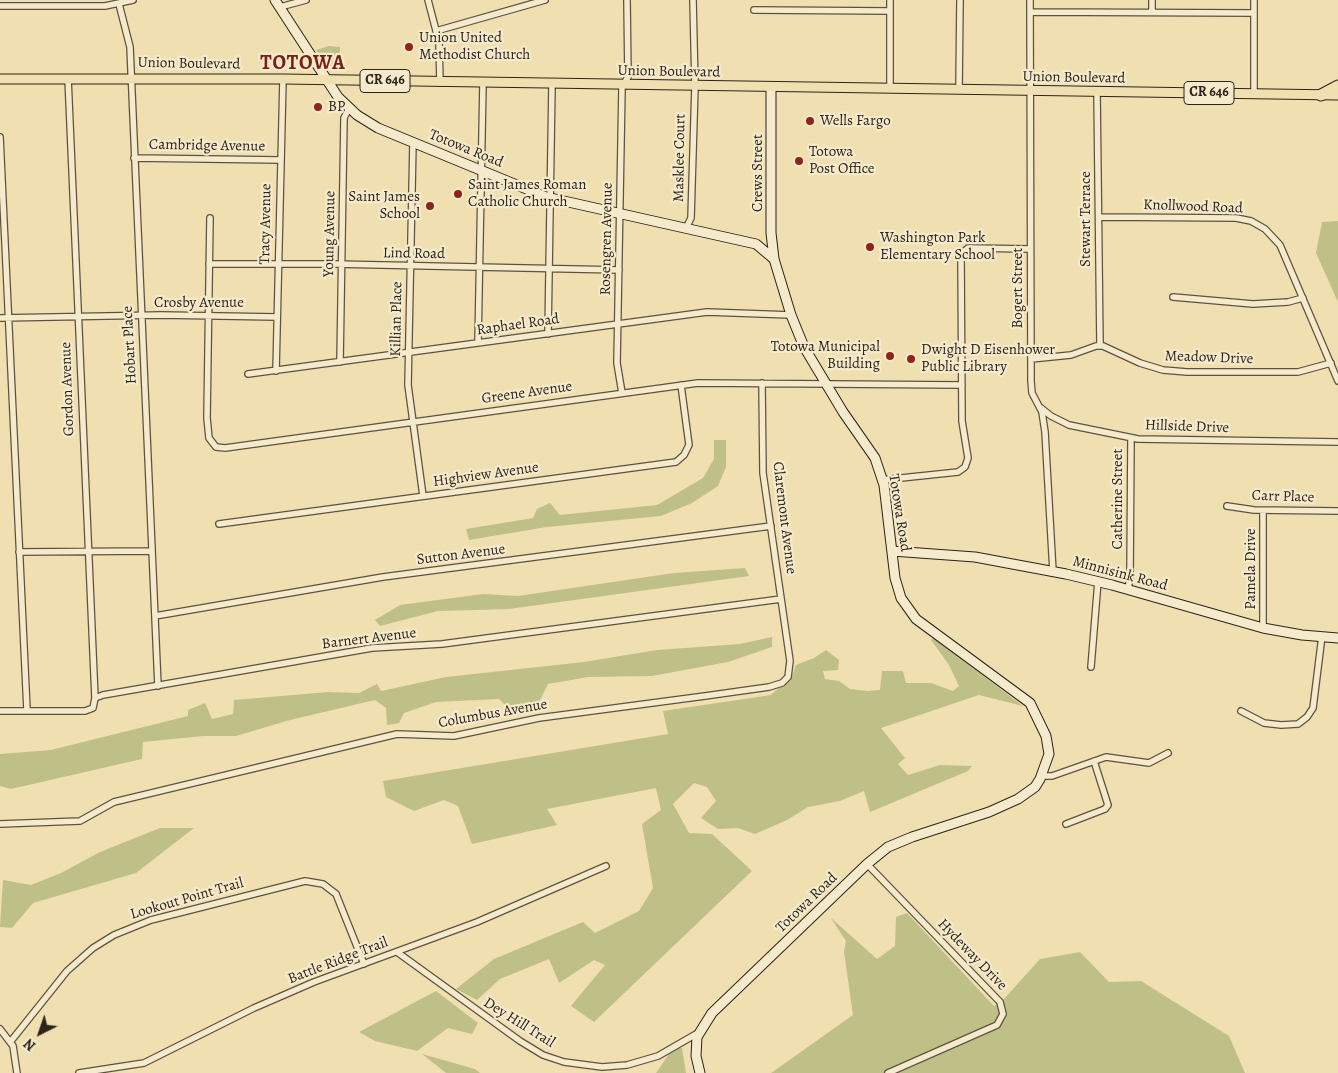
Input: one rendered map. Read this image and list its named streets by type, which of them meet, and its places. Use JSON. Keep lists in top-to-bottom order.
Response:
{
  "streets": {
    "main road": [
      "Union Boulevard",
      "CR 646",
      "Totowa Road",
      "Crews Street",
      "Minnisink Road"
    ],
    "street": [
      "Cambridge Avenue",
      "Masklee Court",
      "Knollwood Road",
      "Stewart Terrace",
      "Tracy Avenue",
      "Young Avenue",
      "Rosengren Avenue",
      "Lind Road",
      "Bogert Street",
      "Crosby Avenue",
      "Killian Place",
      "Raphael Road",
      "Hobart Place",
      "Meadow Drive",
      "Gordon Avenue",
      "Greene Avenue",
      "Hillside Drive",
      "Highview Avenue",
      "Carr Place",
      "Catherine Street",
      "Claremont Avenue",
      "Sutton Avenue",
      "Pamela Drive",
      "Barnert Avenue",
      "Columbus Avenue",
      "Lookout Point Trail",
      "Hydeway Drive",
      "Battle Ridge Trail",
      "Dey Hill Trail"
    ]
  },
  "crossings": [
    ["Union Boulevard", "Totowa Road"],
    ["Union Boulevard", "Masklee Court"],
    ["Union Boulevard", "Crews Street"],
    ["Union Boulevard", "Stewart Terrace"],
    ["Union Boulevard", "Tracy Avenue"],
    ["Union Boulevard", "Rosengren Avenue"],
    ["Union Boulevard", "Bogert Street"],
    ["Union Boulevard", "Hobart Place"],
    ["Union Boulevard", "Gordon Avenue"],
    ["Cambridge Avenue", "Tracy Avenue"],
    ["Cambridge Avenue", "Hobart Place"],
    ["Totowa Road", "Masklee Court"],
    ["Totowa Road", "Crews Street"],
    ["Totowa Road", "Young Avenue"],
    ["Totowa Road", "Rosengren Avenue"],
    ["Totowa Road", "Killian Place"],
    ["Totowa Road", "Raphael Road"],
    ["Totowa Road", "Greene Avenue"],
    ["Totowa Road", "Minnisink Road"],
    ["Totowa Road", "Hydeway Drive"],
    ["Totowa Road", "Dey Hill Trail"],
    ["Knollwood Road", "Stewart Terrace"],
    ["Knollwood Road", "Meadow Drive"],
    ["Stewart Terrace", "Meadow Drive"],
    ["Tracy Avenue", "Lind Road"],
    ["Tracy Avenue", "Crosby Avenue"],
    ["Tracy Avenue", "Raphael Road"],
    ["Young Avenue", "Lind Road"],
    ["Young Avenue", "Raphael Road"],
    ["Rosengren Avenue", "Lind Road"],
    ["Rosengren Avenue", "Raphael Road"],
    ["Rosengren Avenue", "Greene Avenue"],
    ["Lind Road", "Killian Place"],
    ["Bogert Street", "Hillside Drive"],
    ["Bogert Street", "Minnisink Road"],
    ["Crosby Avenue", "Hobart Place"],
    ["Crosby Avenue", "Gordon Avenue"],
    ["Crosby Avenue", "Greene Avenue"],
    ["Killian Place", "Raphael Road"],
    ["Killian Place", "Greene Avenue"],
    ["Killian Place", "Highview Avenue"],
    ["Hobart Place", "Sutton Avenue"],
    ["Hobart Place", "Barnert Avenue"],
    ["Gordon Avenue", "Barnert Avenue"],
    ["Greene Avenue", "Highview Avenue"],
    ["Greene Avenue", "Claremont Avenue"],
    ["Hillside Drive", "Catherine Street"],
    ["Carr Place", "Pamela Drive"],
    ["Catherine Street", "Minnisink Road"],
    ["Claremont Avenue", "Sutton Avenue"],
    ["Claremont Avenue", "Barnert Avenue"],
    ["Claremont Avenue", "Columbus Avenue"],
    ["Pamela Drive", "Minnisink Road"],
    ["Lookout Point Trail", "Battle Ridge Trail"],
    ["Battle Ridge Trail", "Dey Hill Trail"]
  ],
  "districts": ["TOTOWA"],
  "places": [
    "Union United Methodist Church",
    "BP",
    "Wells Fargo",
    "Totowa Post Office",
    "Saint James Roman Catholic Church",
    "Saint James School",
    "Washington Park Elementary School",
    "Totowa Municipal Building",
    "Dwight D Eisenhower Public Library"
  ],
  "north": "bottom left"
}
